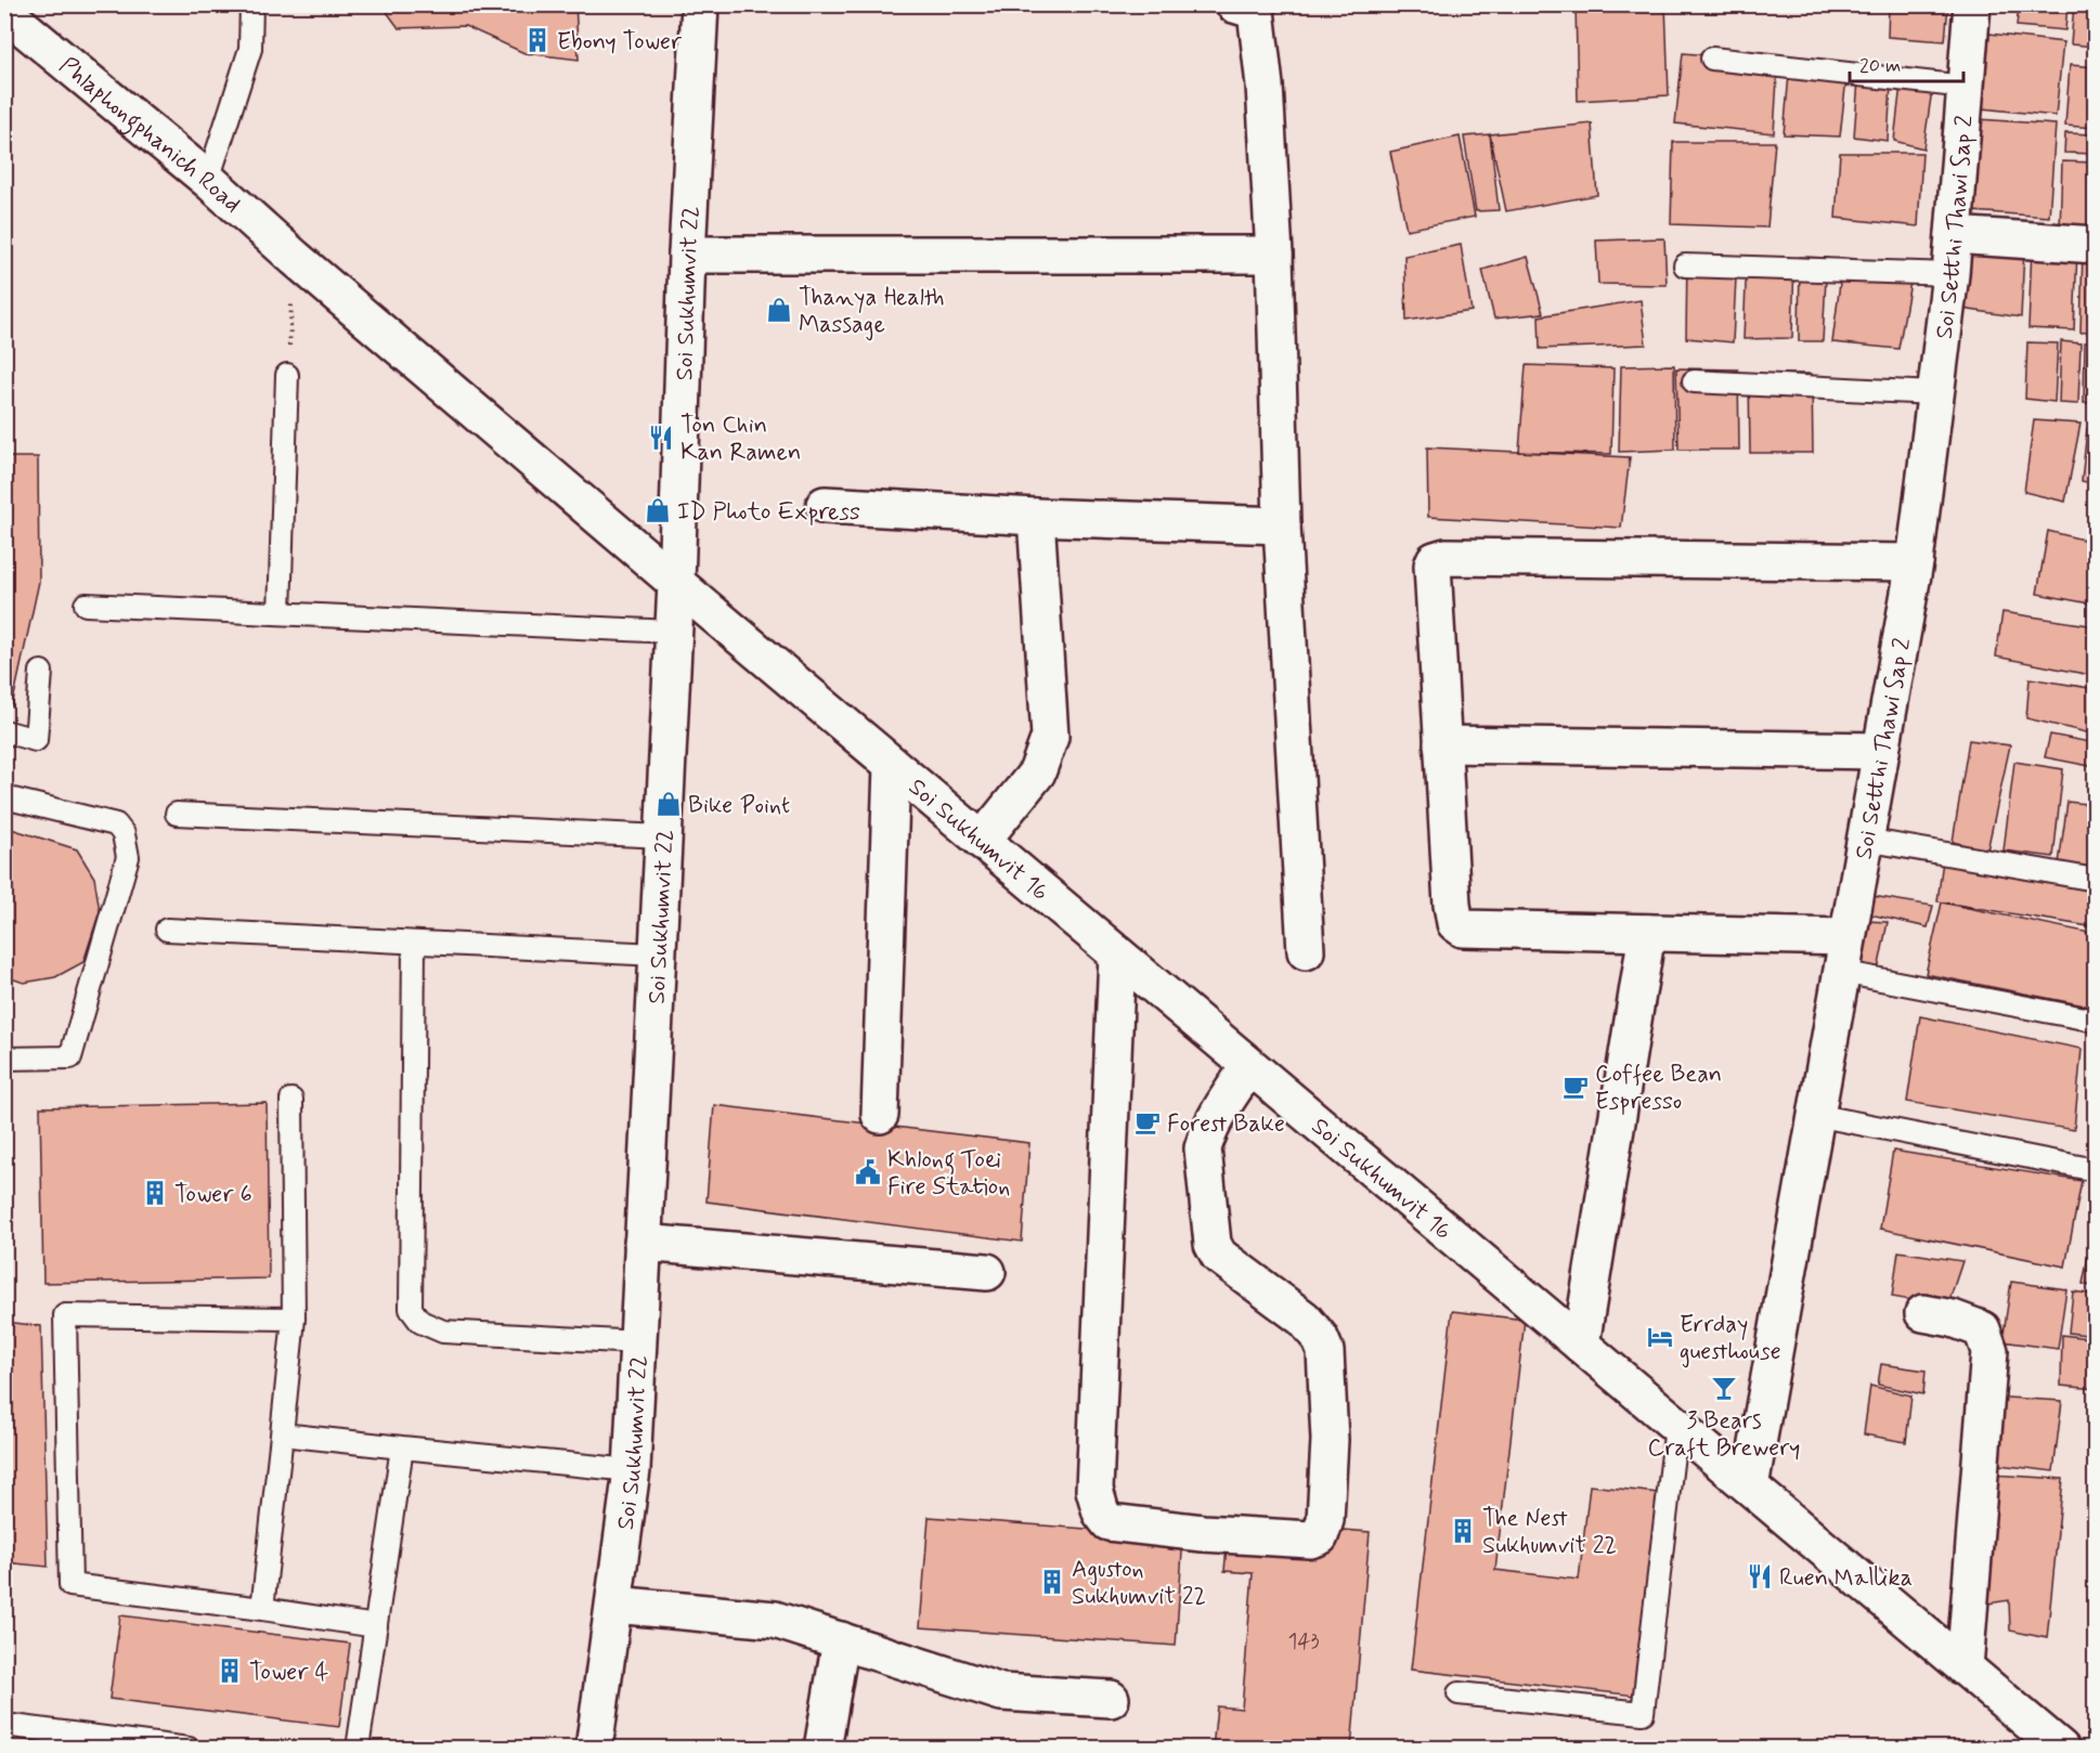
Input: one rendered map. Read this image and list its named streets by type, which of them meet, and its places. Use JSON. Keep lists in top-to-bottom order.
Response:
{
  "streets": {
    "street": [
      "Phlaphongphanich Road",
      "Soi Setthi Thawi Sap 2",
      "Soi Sukhumvit 22",
      "Soi Sukhumvit 16"
    ]
  },
  "crossings": [
    ["Phlaphongphanich Road", "Soi Sukhumvit 22"],
    ["Phlaphongphanich Road", "Soi Sukhumvit 16"],
    ["Soi Setthi Thawi Sap 2", "Soi Sukhumvit 16"],
    ["Soi Sukhumvit 22", "Soi Sukhumvit 16"]
  ],
  "places": {
    "building": [
      "Ebony Tower",
      "Tower 6",
      "The Nest Sukhumvit 22",
      "Aguston Sukhumvit 22",
      "Tower 4"
    ],
    "shop": ["Thanya Health Massage", "ID Photo Express", "Bike Point"],
    "restaurant": ["Ton Chin Kan Ramen", "Ruen Mallika"],
    "cafe": ["Coffee Bean Espresso", "Forest Bake"],
    "public building": ["Khlong Toei Fire Station"],
    "hotel": ["Errday guesthouse"],
    "bar": ["3 Bears Craft Brewery"]
  },
  "house_numbers": ["143"],
  "scale_bar": "20 m"
}
